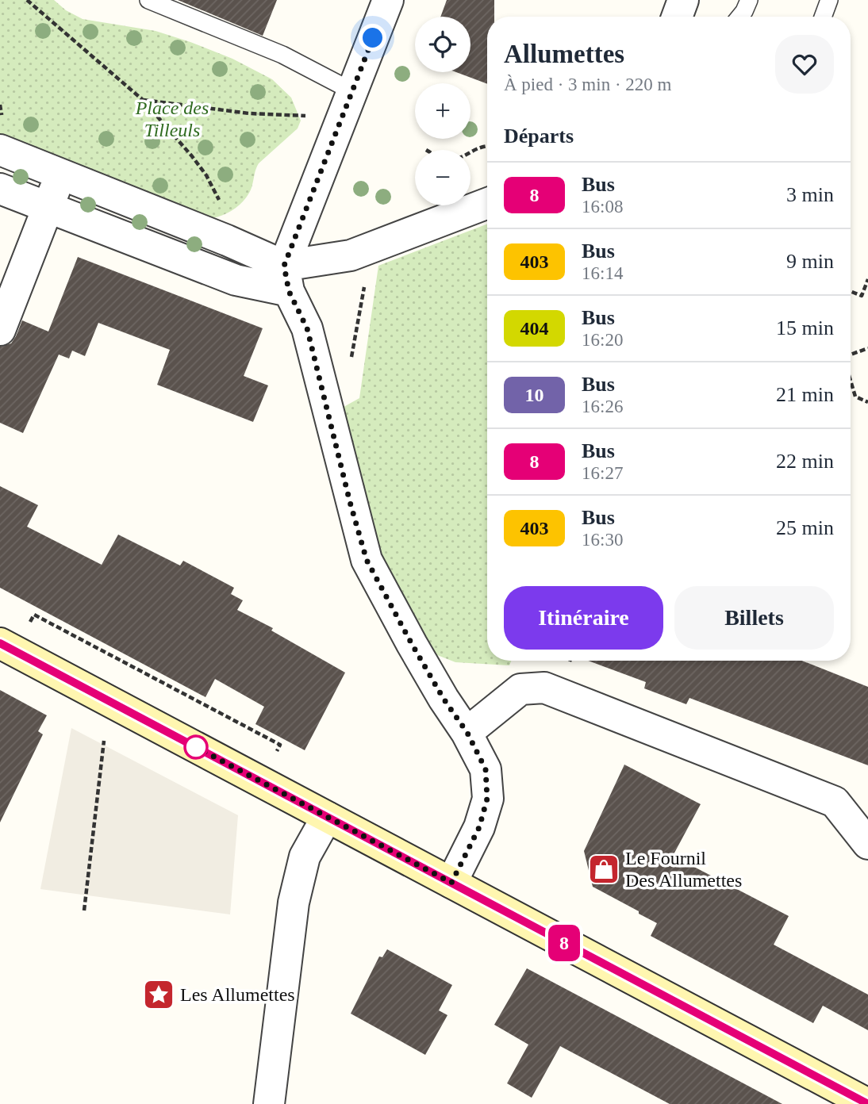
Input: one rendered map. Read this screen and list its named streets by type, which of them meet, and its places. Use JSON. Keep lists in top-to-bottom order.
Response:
{
  "parks": ["Place des Tilleuls"],
  "places": {
    "shop": ["Le Fournil Des Allumettes"],
    "place": ["Les Allumettes"]
  },
  "lines": ["bus line 8"],
  "page": {
    "on_map": "8",
    "map_buttons": ["+", "−"],
    "heading": [
      ["Allumettes", "À pied · 3 min · 220 m"],
      "Départs"
    ],
    "list": [
      {
        "mark": "8",
        "name": "Bus",
        "note": "16:08",
        "value": "3 min"
      },
      {
        "mark": "403",
        "name": "Bus",
        "note": "16:14",
        "value": "9 min"
      },
      {
        "mark": "404",
        "name": "Bus",
        "note": "16:20",
        "value": "15 min"
      },
      {
        "mark": "10",
        "name": "Bus",
        "note": "16:26",
        "value": "21 min"
      },
      {
        "mark": "8",
        "name": "Bus",
        "note": "16:27",
        "value": "22 min"
      },
      {
        "mark": "403",
        "name": "Bus",
        "note": "16:30",
        "value": "25 min"
      }
    ],
    "buttons": ["Itinéraire", "Billets"]
  }
}
